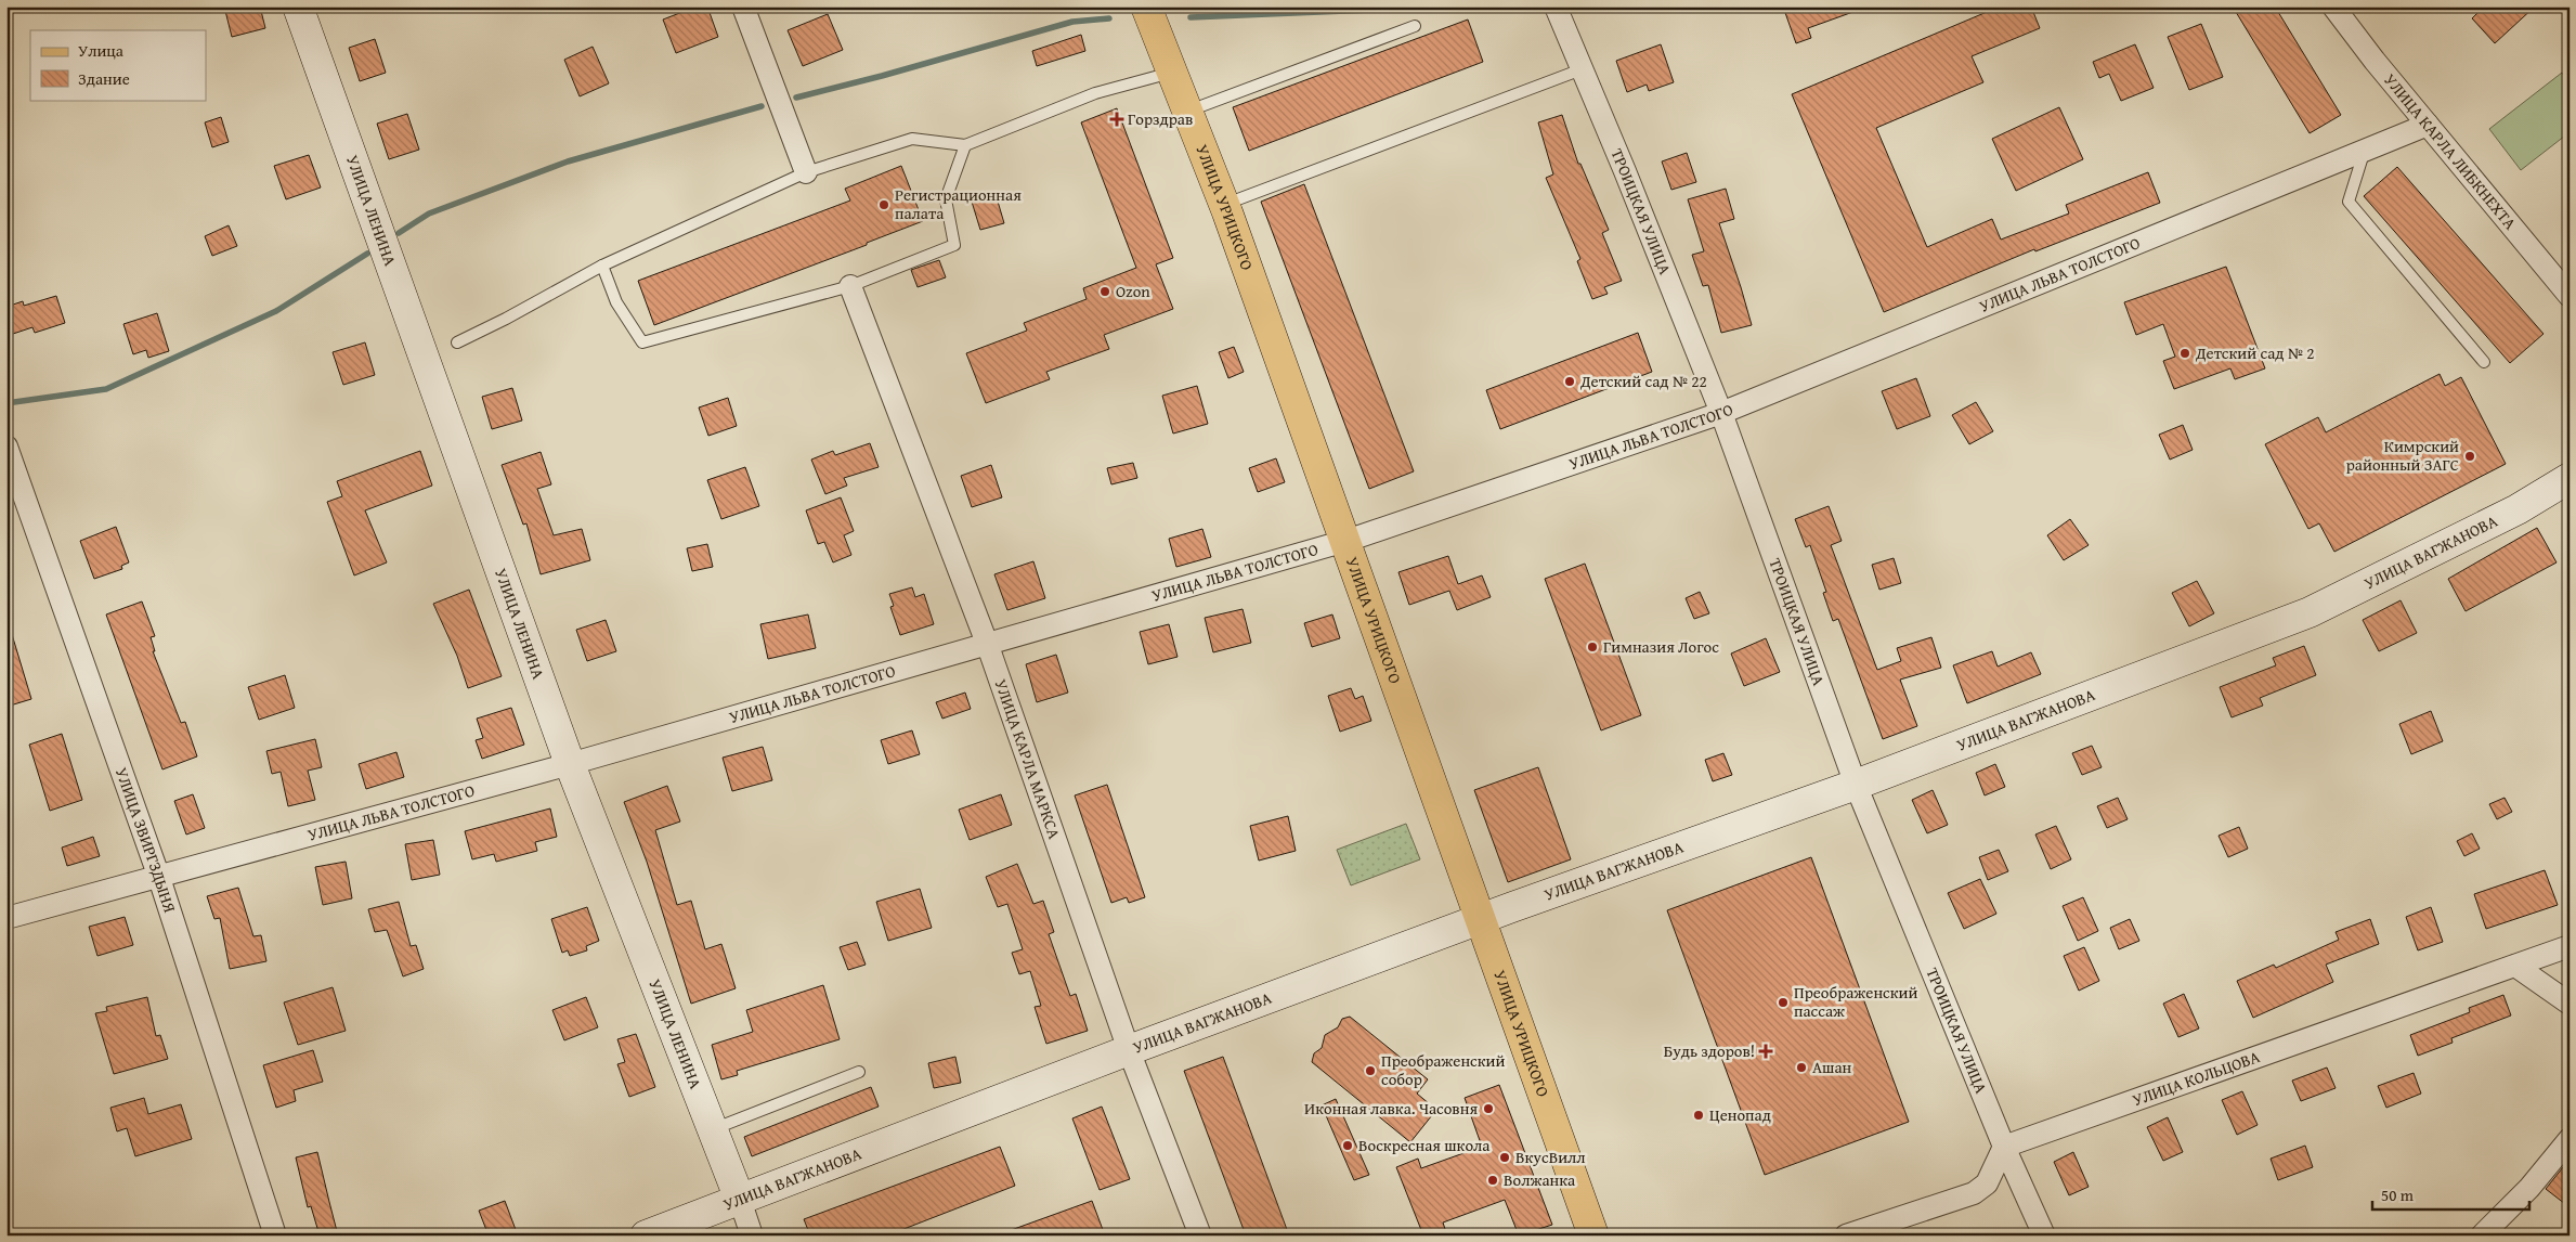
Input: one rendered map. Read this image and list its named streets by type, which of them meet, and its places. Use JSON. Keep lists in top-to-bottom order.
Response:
{
  "streets": {
    "main road": ["УЛИЦА УРИЦКОГО", "УЛИЦА ЛЕНИНА", "УЛИЦА ВАГЖАНОВА"],
    "street": [
      "УЛИЦА КАРЛА ЛИБКНЕХТА",
      "ТРОИЦКАЯ УЛИЦА",
      "УЛИЦА ЛЬВА ТОЛСТОГО",
      "УЛИЦА КАРЛА МАРКСА",
      "УЛИЦА ЗВИРГЗДЫНЯ",
      "УЛИЦА КОЛЬЦОВА"
    ]
  },
  "crossings": [
    ["УЛИЦА КАРЛА ЛИБКНЕХТА", "УЛИЦА ЛЬВА ТОЛСТОГО"],
    ["УЛИЦА УРИЦКОГО", "УЛИЦА ЛЬВА ТОЛСТОГО"],
    ["УЛИЦА УРИЦКОГО", "УЛИЦА ВАГЖАНОВА"],
    ["УЛИЦА ЛЕНИНА", "УЛИЦА ЛЬВА ТОЛСТОГО"],
    ["УЛИЦА ЛЕНИНА", "УЛИЦА ВАГЖАНОВА"],
    ["ТРОИЦКАЯ УЛИЦА", "УЛИЦА ЛЬВА ТОЛСТОГО"],
    ["ТРОИЦКАЯ УЛИЦА", "УЛИЦА ВАГЖАНОВА"],
    ["ТРОИЦКАЯ УЛИЦА", "УЛИЦА КОЛЬЦОВА"],
    ["УЛИЦА ЛЬВА ТОЛСТОГО", "УЛИЦА КАРЛА МАРКСА"],
    ["УЛИЦА ЛЬВА ТОЛСТОГО", "УЛИЦА ЗВИРГЗДЫНЯ"],
    ["УЛИЦА ВАГЖАНОВА", "УЛИЦА КАРЛА МАРКСА"]
  ],
  "places": {
    "health": ["Горздрав", "Будь здоров!"],
    "other": [
      "Регистрационная палата",
      "Ozon",
      "Детский сад № 2",
      "Детский сад № 22",
      "Кимрский районный ЗАГС",
      "Гимназия Логос",
      "Преображенский пассаж",
      "Ашан",
      "Преображенский собор",
      "Иконная лавка. Часовня",
      "Ценопад",
      "Воскресная школа",
      "ВкусВилл",
      "Волжанка"
    ]
  },
  "legend": ["Улица", "Здание"],
  "scale_bar": "50 m"
}
